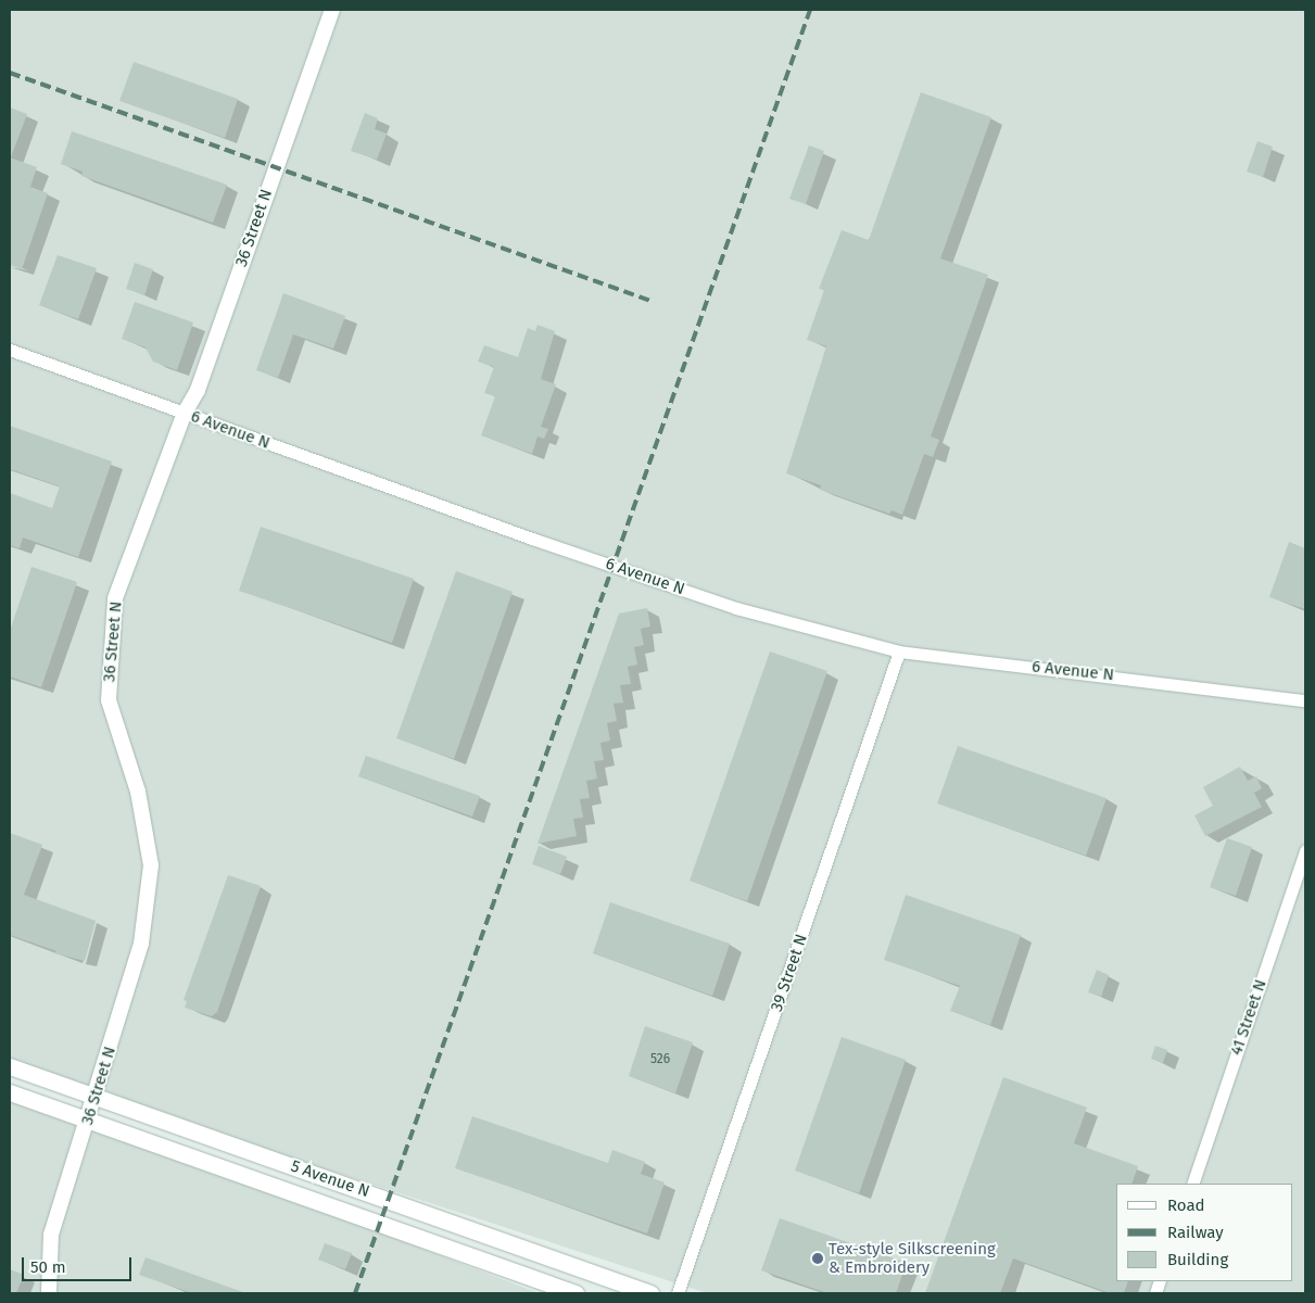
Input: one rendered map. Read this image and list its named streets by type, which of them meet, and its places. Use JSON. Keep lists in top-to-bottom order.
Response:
{
  "streets": {
    "main road": ["5 Avenue N"],
    "street": [
      "36 Street N",
      "6 Avenue N",
      "39 Street N",
      "41 Street N"
    ]
  },
  "crossings": [
    ["36 Street N", "6 Avenue N"],
    ["36 Street N", "5 Avenue N"],
    ["6 Avenue N", "39 Street N"]
  ],
  "places": ["Tex-style Silkscreening & Embroidery"],
  "house_numbers": ["526"],
  "legend": ["Road", "Railway", "Building"],
  "scale_bar": "50 m"
}
